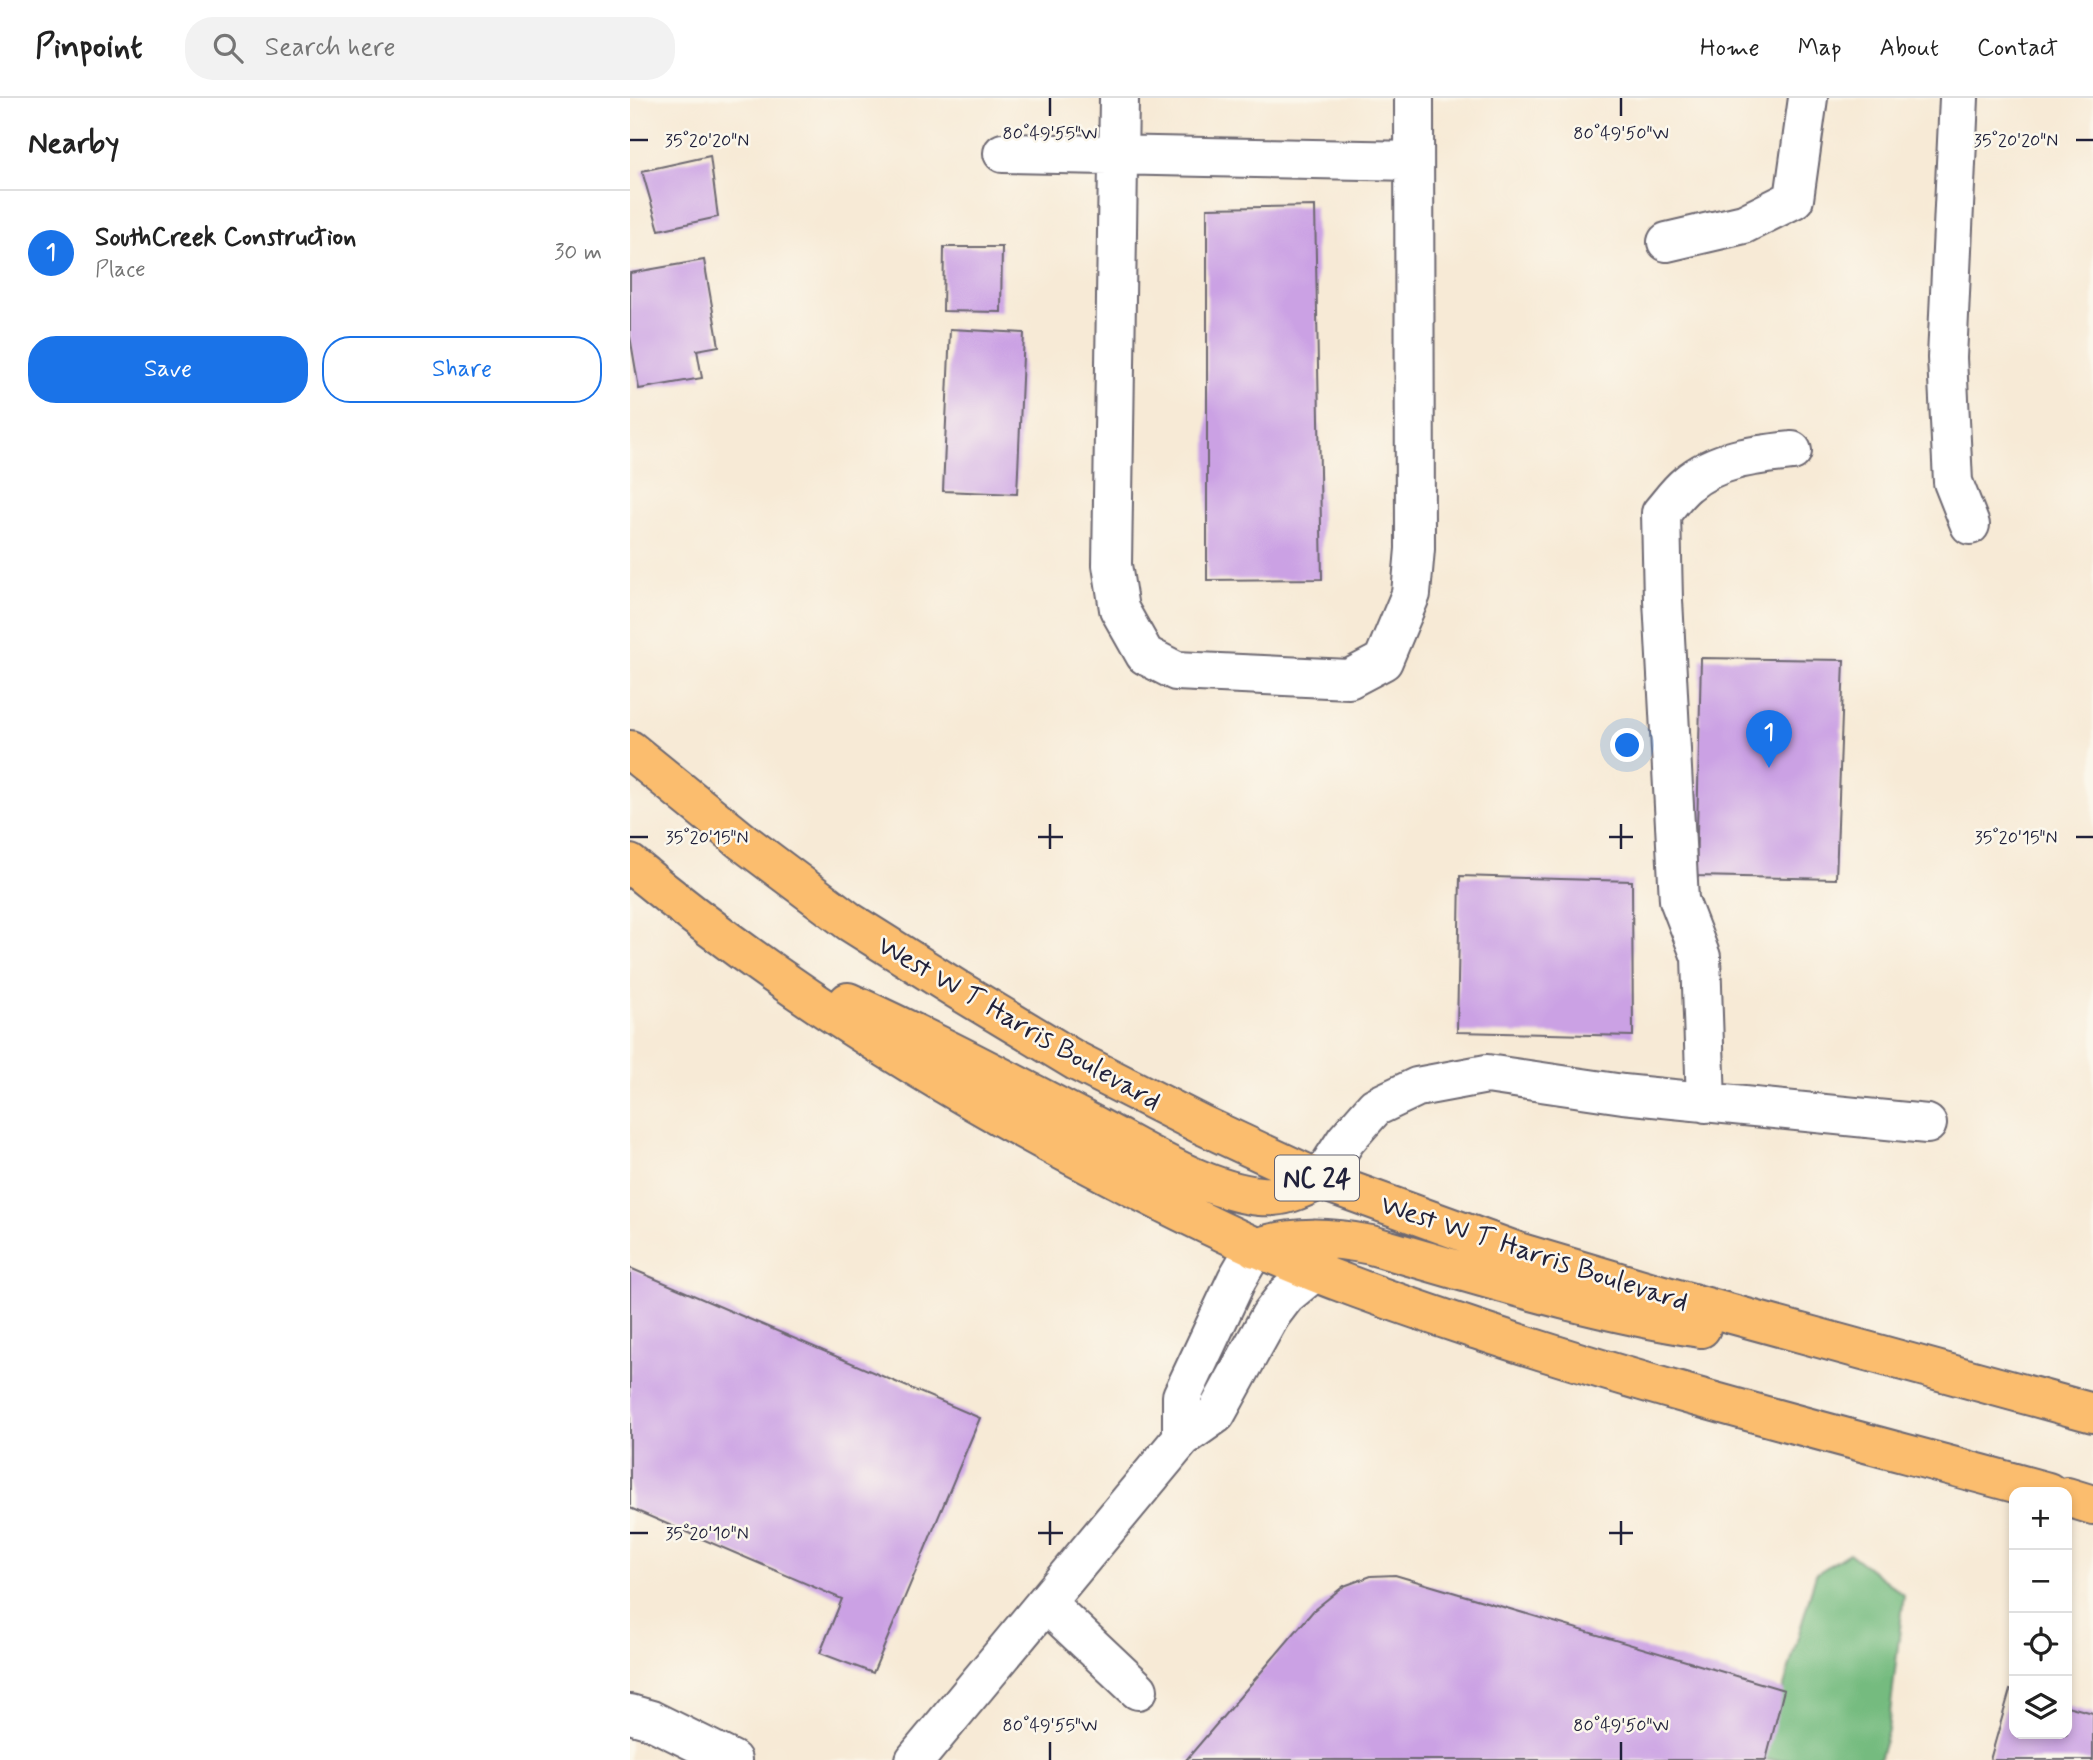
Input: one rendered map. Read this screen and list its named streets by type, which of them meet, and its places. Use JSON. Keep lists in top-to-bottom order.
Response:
{
  "streets": {
    "main road": ["West W T Harris Boulevard", "NC 24"]
  },
  "page": {
    "header": "Pinpoint",
    "search": "Search here",
    "nav": [
      "Home",
      "Map",
      "About",
      "Contact"
    ],
    "heading": "Nearby",
    "list": [
      {
        "mark": "1",
        "name": "SouthCreek Construction",
        "note": "Place",
        "value": "30 m"
      }
    ],
    "buttons": ["Save", "Share"],
    "pins": "1",
    "map_buttons": ["+", "−"]
  },
  "coordinates": [
    "80°49'55\"W",
    "80°49'50\"W",
    "35°20'20\"N",
    "35°20'15\"N",
    "35°20'10\"N"
  ]
}
